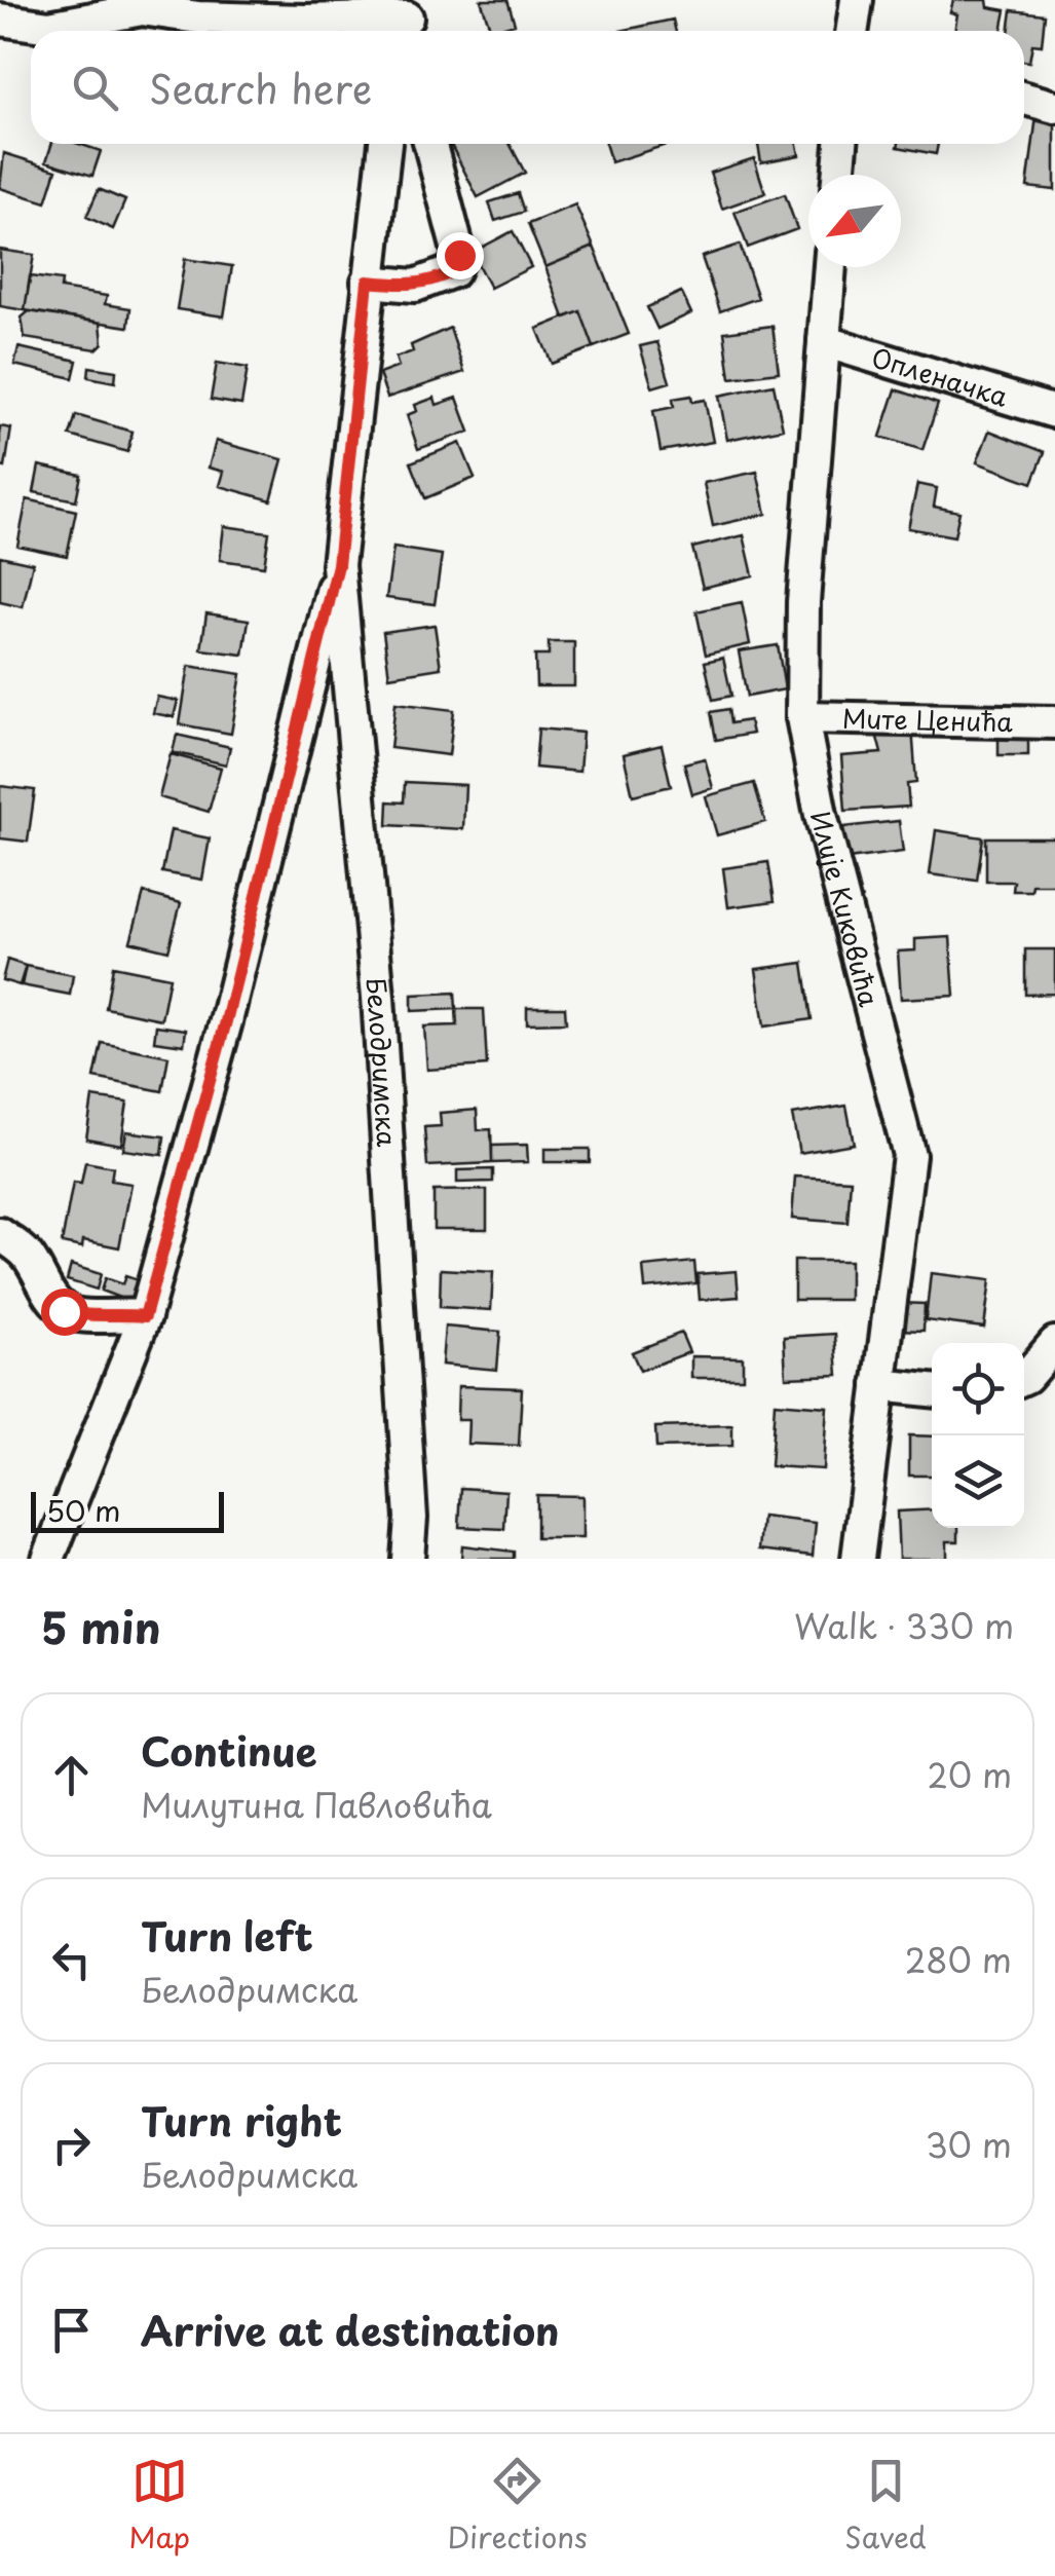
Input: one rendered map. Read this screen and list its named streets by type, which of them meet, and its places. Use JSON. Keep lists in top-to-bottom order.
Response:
{
  "streets": {
    "street": [
      "Опленачка",
      "Мите Ценића",
      "Илије Киковића",
      "Белодримска"
    ]
  },
  "crossings": [
    ["Опленачка", "Илије Киковића"],
    ["Мите Ценића", "Илије Киковића"]
  ],
  "scale_bar": "50 m",
  "north": "bottom left",
  "page": {
    "search": "Search here",
    "scale": "50 m",
    "heading": ["5 min", "Walk · 330 m"],
    "list": [
      ["Continue", "Милутина Павловића", "20 m"],
      ["Turn left", "Белодримска", "280 m"],
      ["Turn right", "Белодримска", "30 m"],
      "Arrive at destination"
    ],
    "nav": ["Map", "Directions", "Saved"]
  }
}
